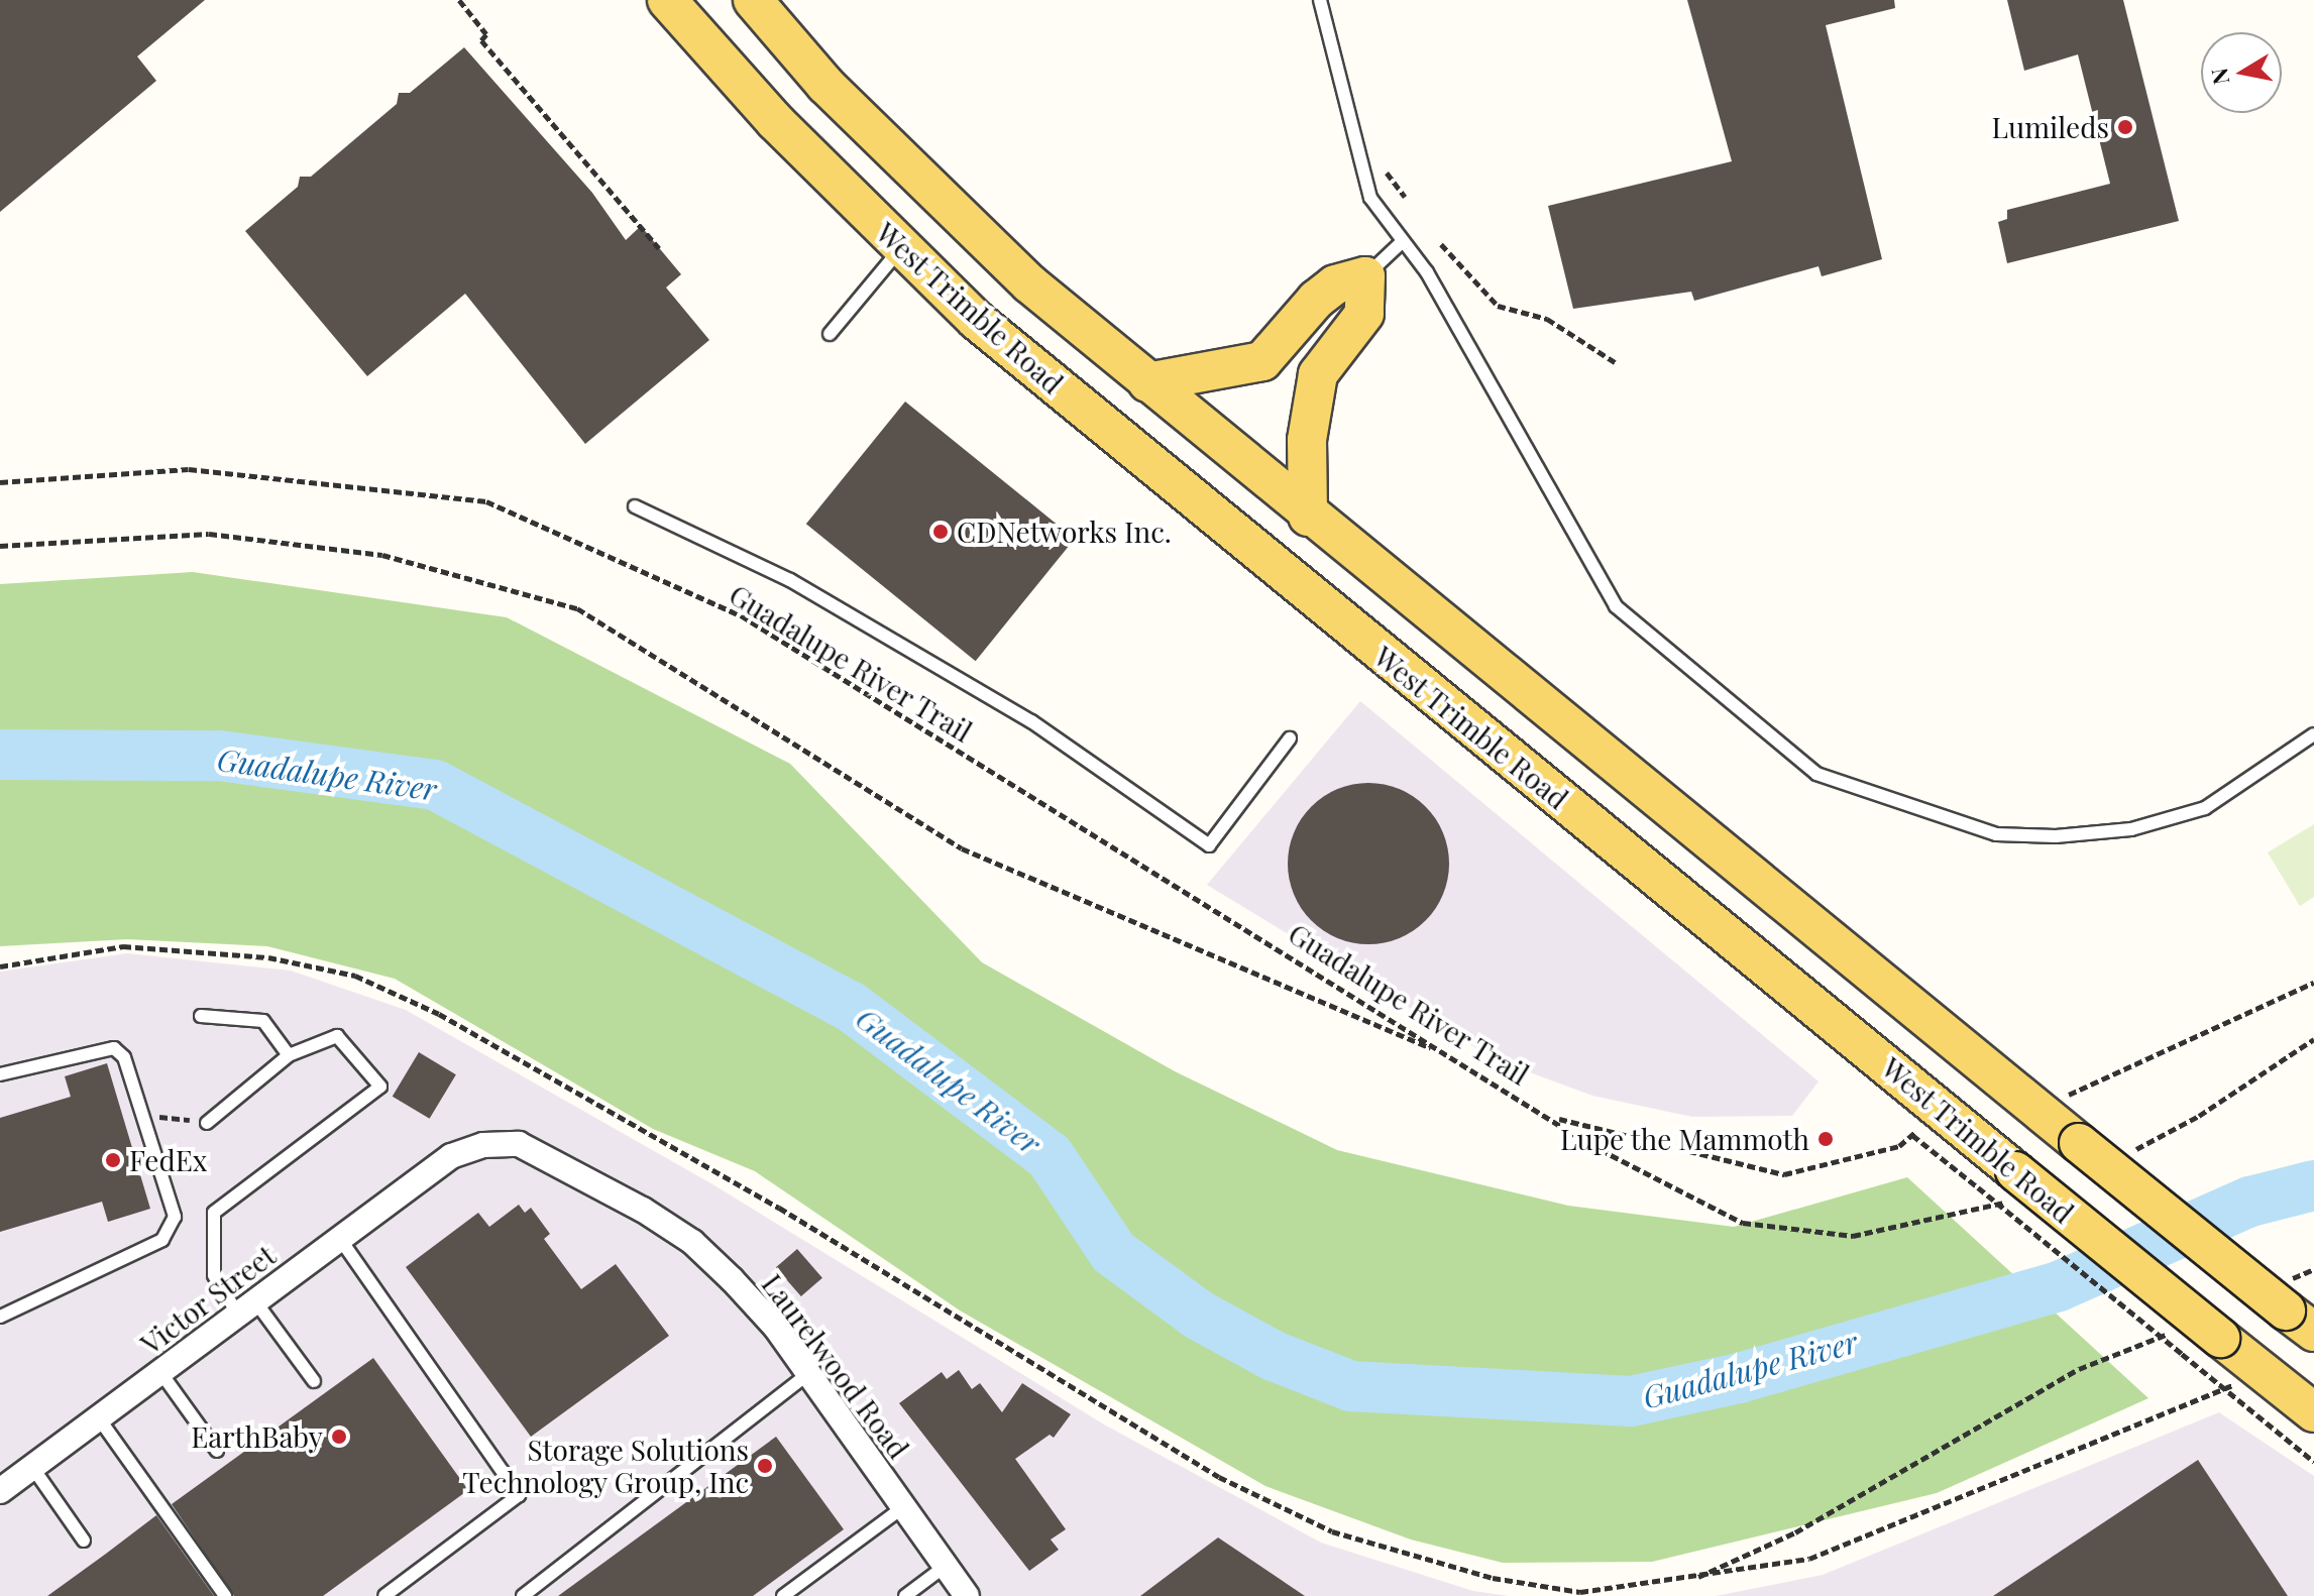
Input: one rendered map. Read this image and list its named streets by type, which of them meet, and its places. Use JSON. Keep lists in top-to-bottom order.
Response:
{
  "streets": {
    "main road": ["West Trimble Road"],
    "street": ["Victor Street", "Laurelwood Road"],
    "path": ["Guadalupe River Trail"]
  },
  "crossings": [
    ["West Trimble Road", "Guadalupe River Trail"],
    ["Victor Street", "Laurelwood Road"]
  ],
  "water": ["Guadalupe River"],
  "places": [
    "Lumileds",
    "CDNetworks Inc.",
    "Lupe the Mammoth",
    "FedEx",
    "EarthBaby",
    "Storage Solutions Technology Group, Inc"
  ],
  "north": "left"
}
